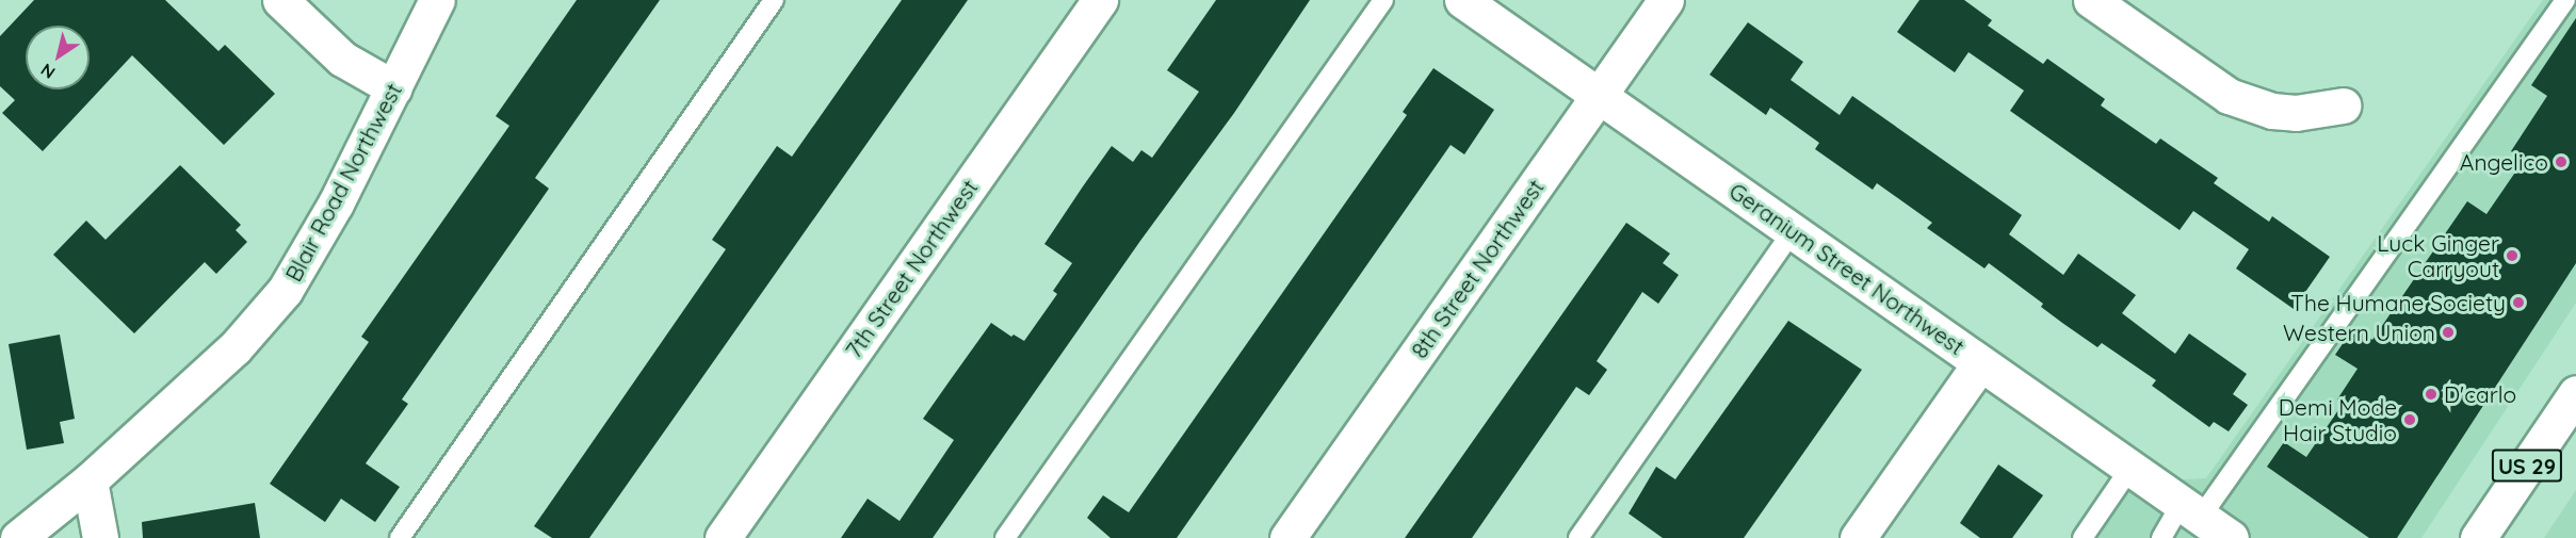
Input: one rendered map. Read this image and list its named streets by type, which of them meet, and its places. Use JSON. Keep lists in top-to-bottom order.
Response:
{
  "streets": {
    "main road": [
      "Blair Road Northwest",
      "7th Street Northwest",
      "8th Street Northwest",
      "Geranium Street Northwest",
      "US 29"
    ]
  },
  "crossings": [
    ["8th Street Northwest", "Geranium Street Northwest"]
  ],
  "places": [
    "Angelico",
    "Luck Ginger Carryout",
    "The Humane Society",
    "Western Union",
    "D'carlo",
    "Demi Mode Hair Studio"
  ],
  "north": "bottom left"
}
